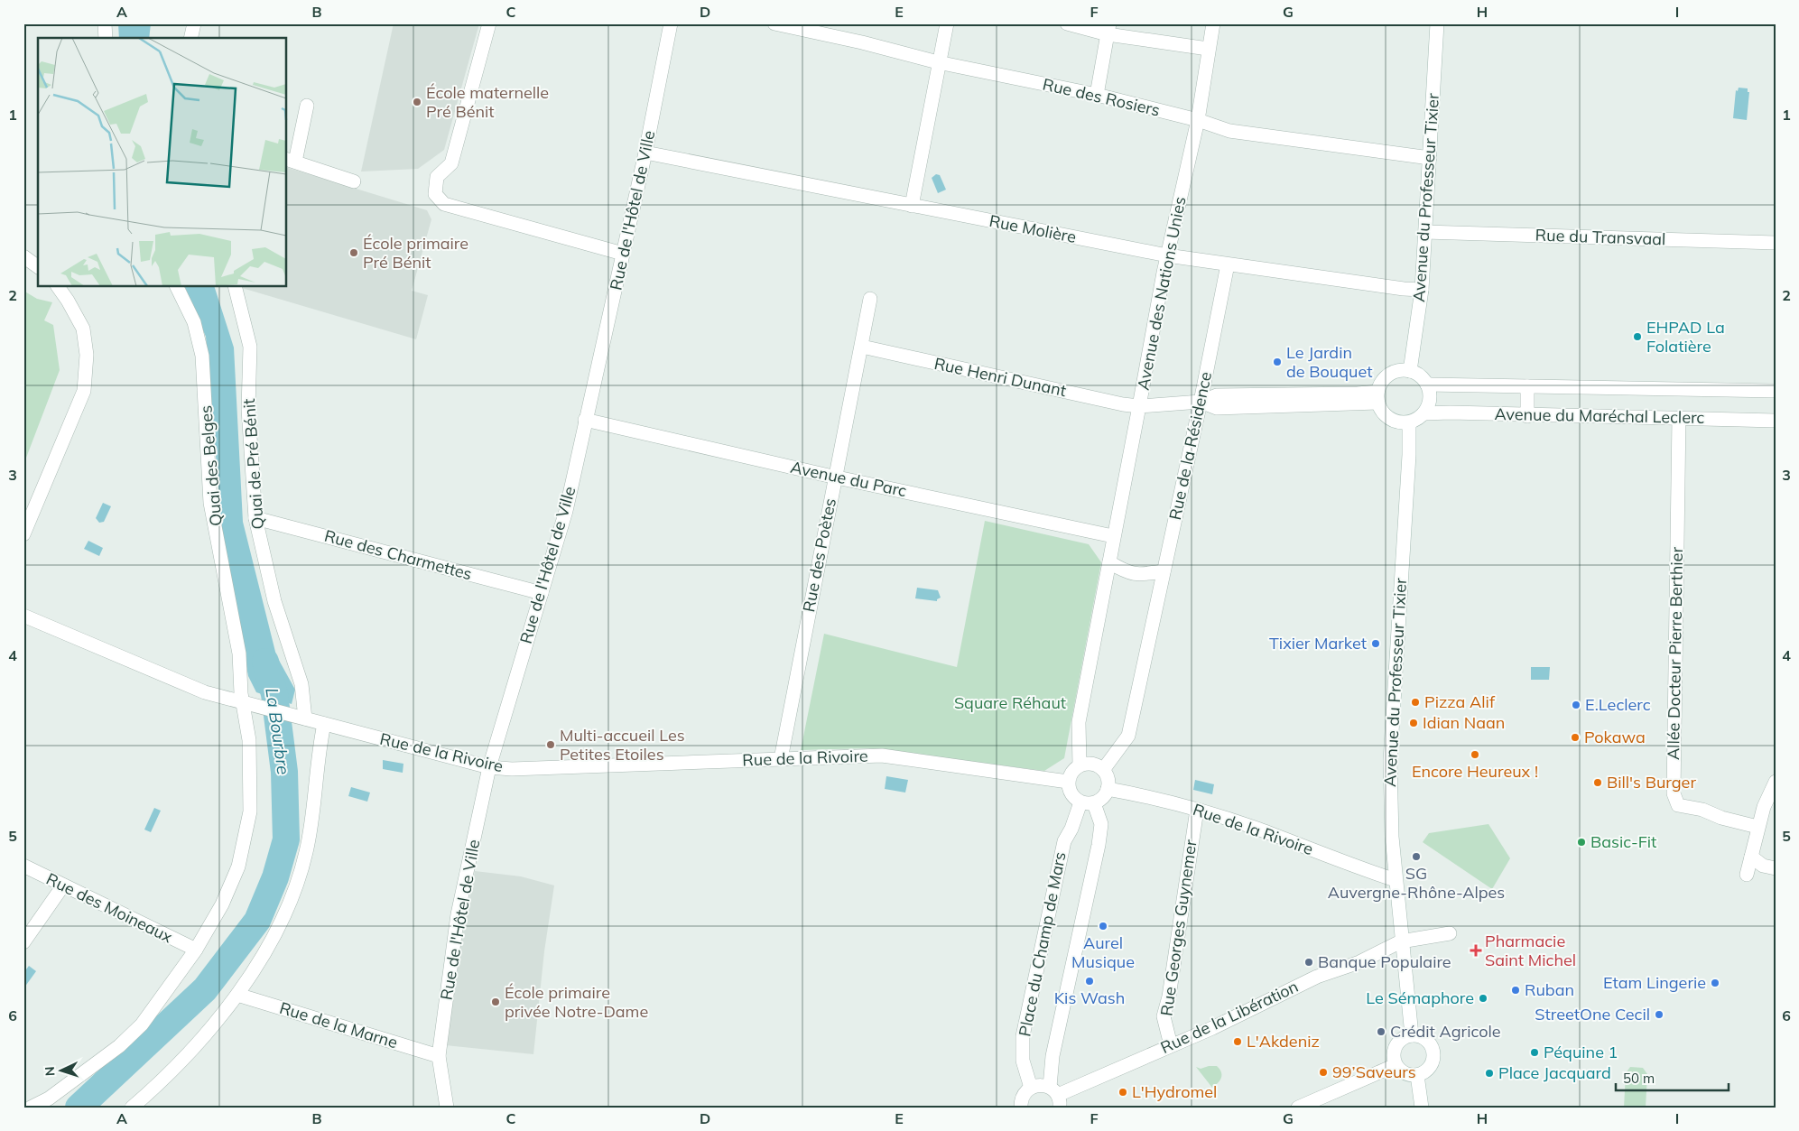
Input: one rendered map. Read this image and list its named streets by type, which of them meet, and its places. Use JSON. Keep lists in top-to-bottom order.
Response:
{
  "streets": {
    "street": [
      "Rue des Rosiers",
      "Avenue du Professeur Tixier",
      "Rue de l'Hôtel de Ville",
      "Rue Molière",
      "Rue du Transvaal",
      "Avenue des Nations Unies",
      "Rue Henri Dunant",
      "Avenue du Maréchal Leclerc",
      "Rue de la Résidence",
      "Quai de Pré Bénit",
      "Quai des Belges",
      "Avenue du Parc",
      "Rue des Charmettes",
      "Rue des Poètes",
      "Allée Docteur Pierre Berthier",
      "Rue de la Rivoire",
      "Rue des Moineaux",
      "Rue Georges Guynemer",
      "Place du Champ de Mars",
      "Rue de la Libération",
      "Rue de la Marne"
    ]
  },
  "crossings": [
    ["Rue des Rosiers", "Avenue du Professeur Tixier"],
    ["Rue des Rosiers", "Avenue des Nations Unies"],
    ["Avenue du Professeur Tixier", "Rue Molière"],
    ["Avenue du Professeur Tixier", "Rue du Transvaal"],
    ["Avenue du Professeur Tixier", "Avenue du Maréchal Leclerc"],
    ["Avenue du Professeur Tixier", "Rue de la Rivoire"],
    ["Avenue du Professeur Tixier", "Rue de la Libération"],
    ["Rue de l'Hôtel de Ville", "Rue Molière"],
    ["Rue de l'Hôtel de Ville", "Avenue du Parc"],
    ["Rue de l'Hôtel de Ville", "Rue des Charmettes"],
    ["Rue de l'Hôtel de Ville", "Rue de la Rivoire"],
    ["Rue de l'Hôtel de Ville", "Rue de la Marne"],
    ["Rue Molière", "Avenue des Nations Unies"],
    ["Rue Molière", "Rue de la Résidence"],
    ["Avenue des Nations Unies", "Rue Henri Dunant"],
    ["Avenue des Nations Unies", "Rue de la Résidence"],
    ["Avenue des Nations Unies", "Avenue du Parc"],
    ["Avenue des Nations Unies", "Rue de la Rivoire"],
    ["Avenue des Nations Unies", "Place du Champ de Mars"],
    ["Rue Henri Dunant", "Rue des Poètes"],
    ["Avenue du Maréchal Leclerc", "Allée Docteur Pierre Berthier"],
    ["Rue de la Résidence", "Rue de la Rivoire"],
    ["Rue de la Résidence", "Place du Champ de Mars"],
    ["Quai de Pré Bénit", "Rue des Charmettes"],
    ["Quai de Pré Bénit", "Rue de la Rivoire"],
    ["Quai des Belges", "Rue de la Rivoire"],
    ["Quai des Belges", "Rue des Moineaux"],
    ["Avenue du Parc", "Rue des Poètes"],
    ["Rue des Poètes", "Rue de la Rivoire"],
    ["Rue de la Rivoire", "Rue Georges Guynemer"],
    ["Rue de la Rivoire", "Place du Champ de Mars"],
    ["Rue Georges Guynemer", "Rue de la Libération"],
    ["Place du Champ de Mars", "Rue de la Libération"]
  ],
  "water": ["La Bourbre"],
  "parks": ["Square Réhaut"],
  "places": {
    "other": [
      "École maternelle Pré Bénit",
      "École primaire Pré Bénit",
      "EHPAD La Folatière",
      "Le Jardin de Bouquet",
      "Tixier Market",
      "Pizza Alif",
      "E.Leclerc",
      "Idian Naan",
      "Pokawa",
      "Multi-accueil Les Petites Etoiles",
      "Encore Heureux !",
      "Bill's Burger",
      "Basic-Fit",
      "SG Auvergne-Rhône-Alpes",
      "Aurel Musique",
      "Banque Populaire",
      "Kis Wash",
      "Etam Lingerie",
      "Ruban",
      "Le Sémaphore",
      "École primaire privée Notre-Dame",
      "StreetOne Cecil",
      "Crédit Agricole",
      "L'Akdeniz",
      "Péquine 1",
      "99’Saveurs",
      "Place Jacquard",
      "L'Hydromel"
    ],
    "health": ["Pharmacie Saint Michel"]
  },
  "scale_bar": "50 m",
  "north": "left",
  "grid": {
    "columns": [
      "A",
      "B",
      "C",
      "D",
      "E",
      "F",
      "G",
      "H",
      "I"
    ],
    "rows": [
      "1",
      "2",
      "3",
      "4",
      "5",
      "6"
    ]
  }
}
